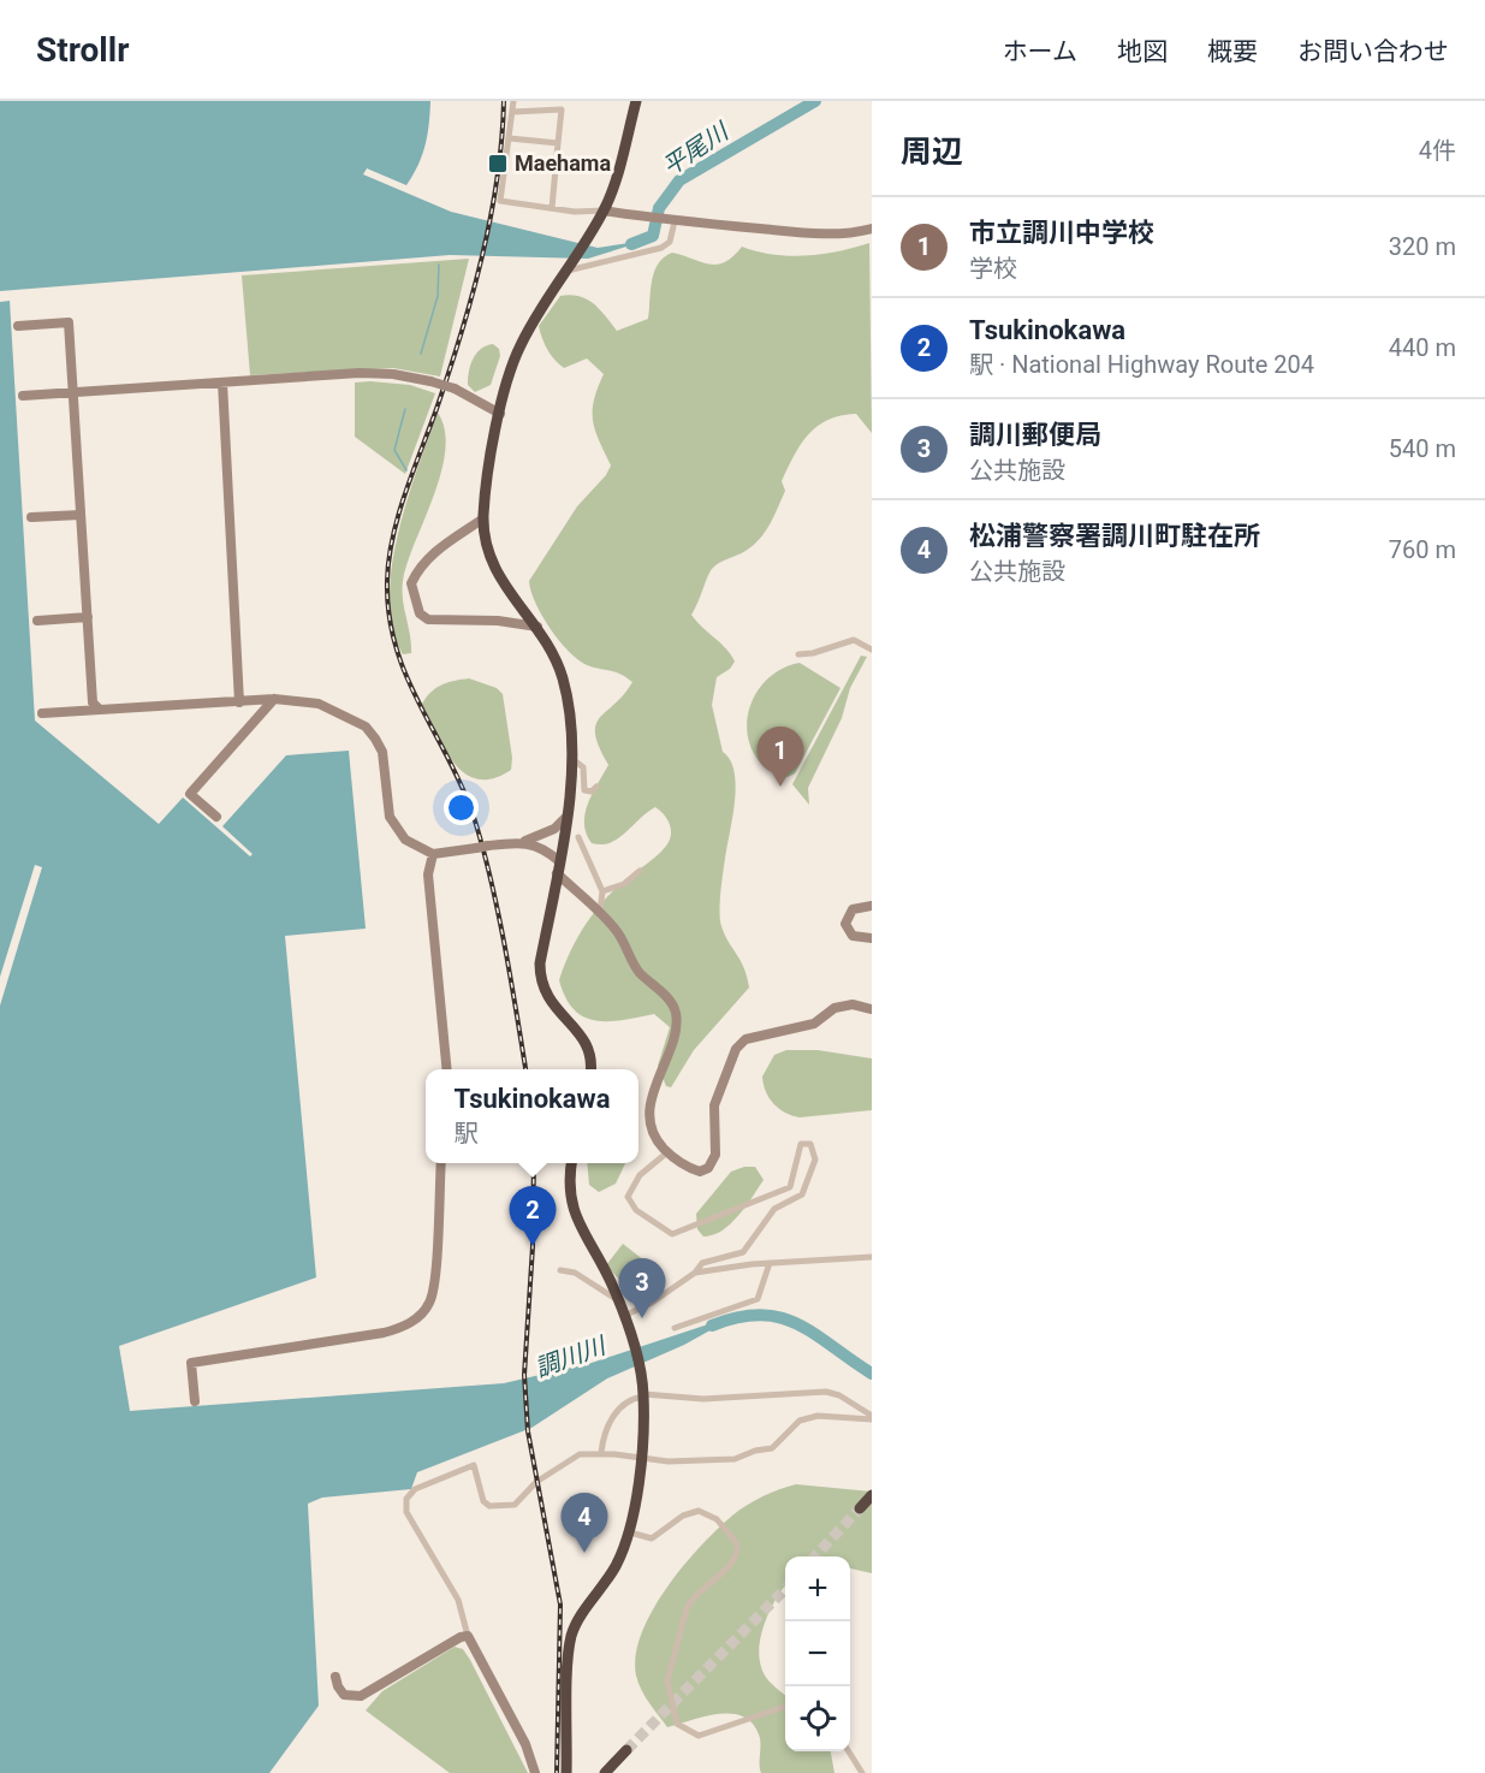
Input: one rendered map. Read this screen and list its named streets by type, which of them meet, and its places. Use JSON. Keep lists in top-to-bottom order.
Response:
{
  "water": ["平尾川", "調川川"],
  "places": {
    "transit": ["Maehama"]
  },
  "page": {
    "header": "Strollr",
    "nav": [
      "ホーム",
      "地図",
      "概要",
      "お問い合わせ"
    ],
    "heading": ["周辺", "4件"],
    "list": [
      {
        "mark": "1",
        "name": "市立調川中学校",
        "note": "学校",
        "value": "320 m"
      },
      {
        "mark": "2",
        "name": "Tsukinokawa",
        "note": "駅 · National Highway Route 204",
        "value": "440 m"
      },
      {
        "mark": "3",
        "name": "調川郵便局",
        "note": "公共施設",
        "value": "540 m"
      },
      {
        "mark": "4",
        "name": "松浦警察署調川町駐在所",
        "note": "公共施設",
        "value": "760 m"
      }
    ],
    "pins": [
      "1",
      "2",
      "3",
      "4"
    ],
    "popup": ["Tsukinokawa", "駅"],
    "map_buttons": ["+", "−"]
  }
}
